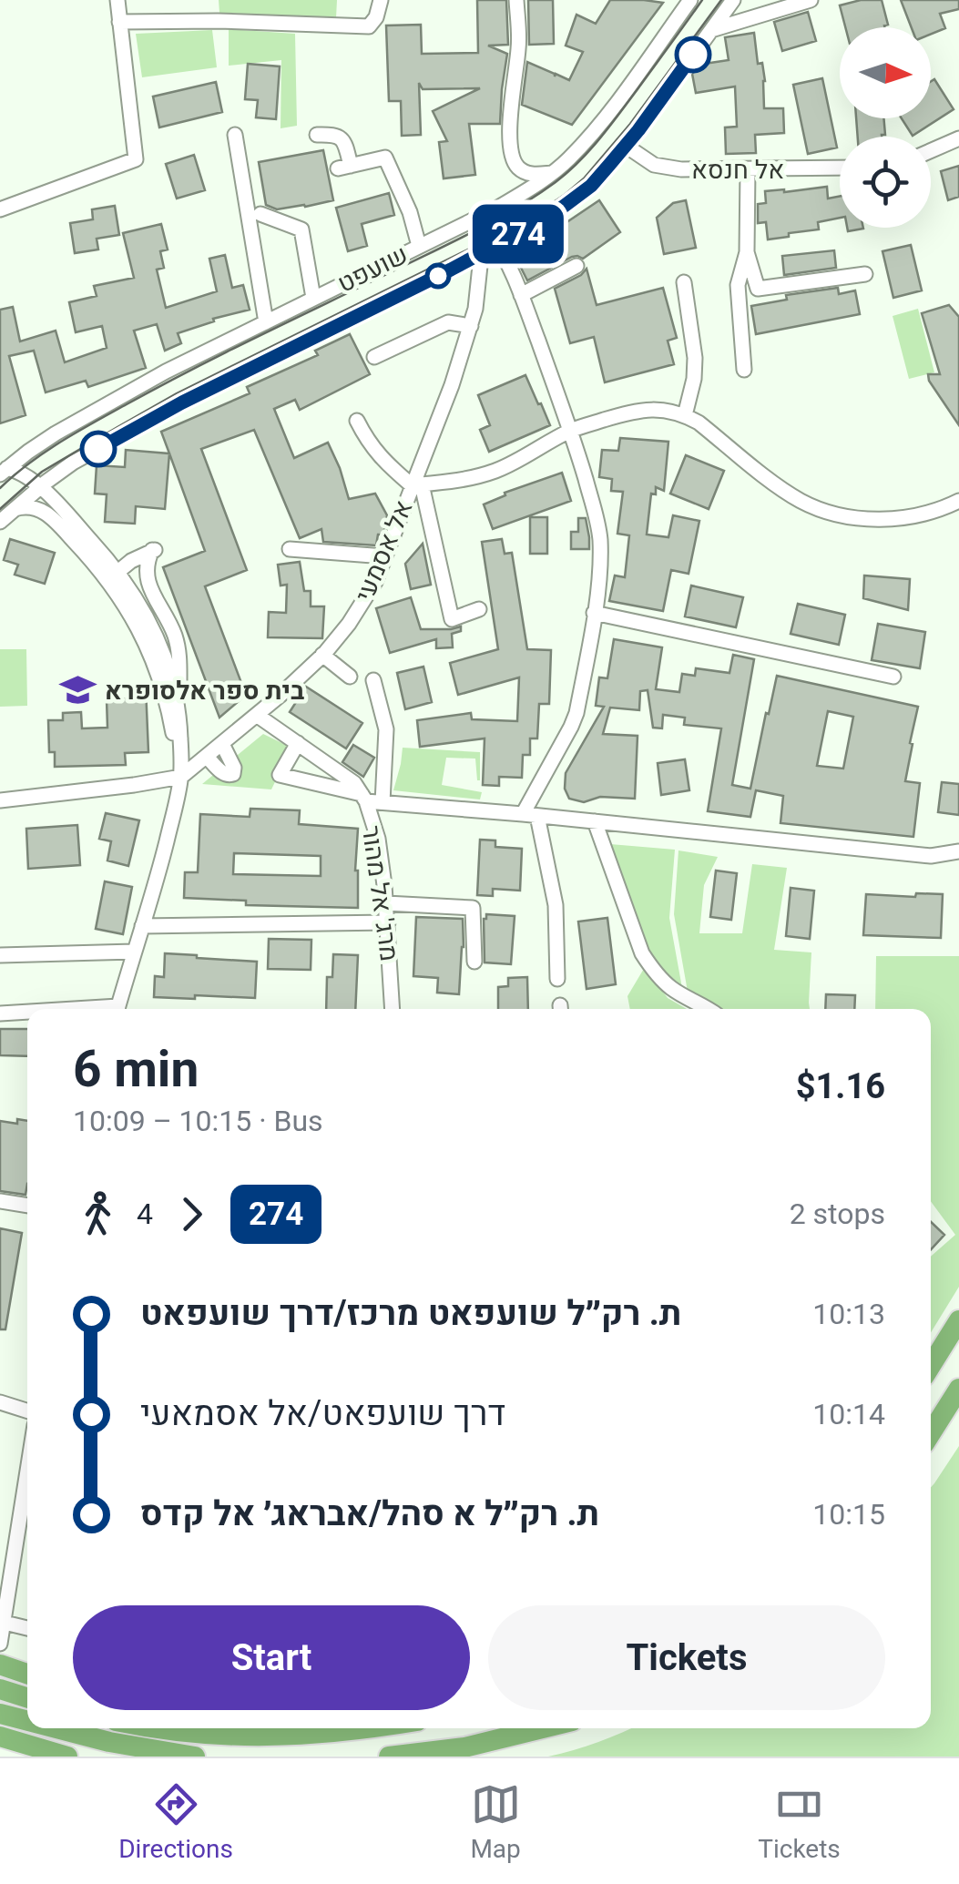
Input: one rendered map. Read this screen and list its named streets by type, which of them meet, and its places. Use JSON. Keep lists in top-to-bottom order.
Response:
{
  "streets": {
    "street": [
      "אל חנסא",
      "שועפט",
      "אל אסמעי",
      "מרג' אל מהור"
    ]
  },
  "crossings": [
    ["אל חנסא", "שועפט"],
    ["שועפט", "אל אסמעי"],
    ["אל אסמעי", "מרג' אל מהור"]
  ],
  "places": {
    "school or university": ["בית ספר אלסופרא"]
  },
  "lines": ["bus line 274"],
  "north": "right",
  "page": {
    "on_map": "274",
    "heading": ["6 min", "10:09 – 10:15 · Bus", "$1.16"],
    "legs": ["4", "274", "2 stops"],
    "list": [
      {
        "name": "ת. רק״ל שועפאט מרכז/דרך שועפאט",
        "value": "10:13"
      },
      {
        "name": "דרך שועפאט/אל אסמאעי",
        "value": "10:14"
      },
      {
        "name": "ת. רק״ל א סהל/אבראג׳ אל קדס",
        "value": "10:15"
      }
    ],
    "buttons": ["Start", "Tickets"],
    "tabs": ["Directions", "Map", "Tickets"]
  }
}
